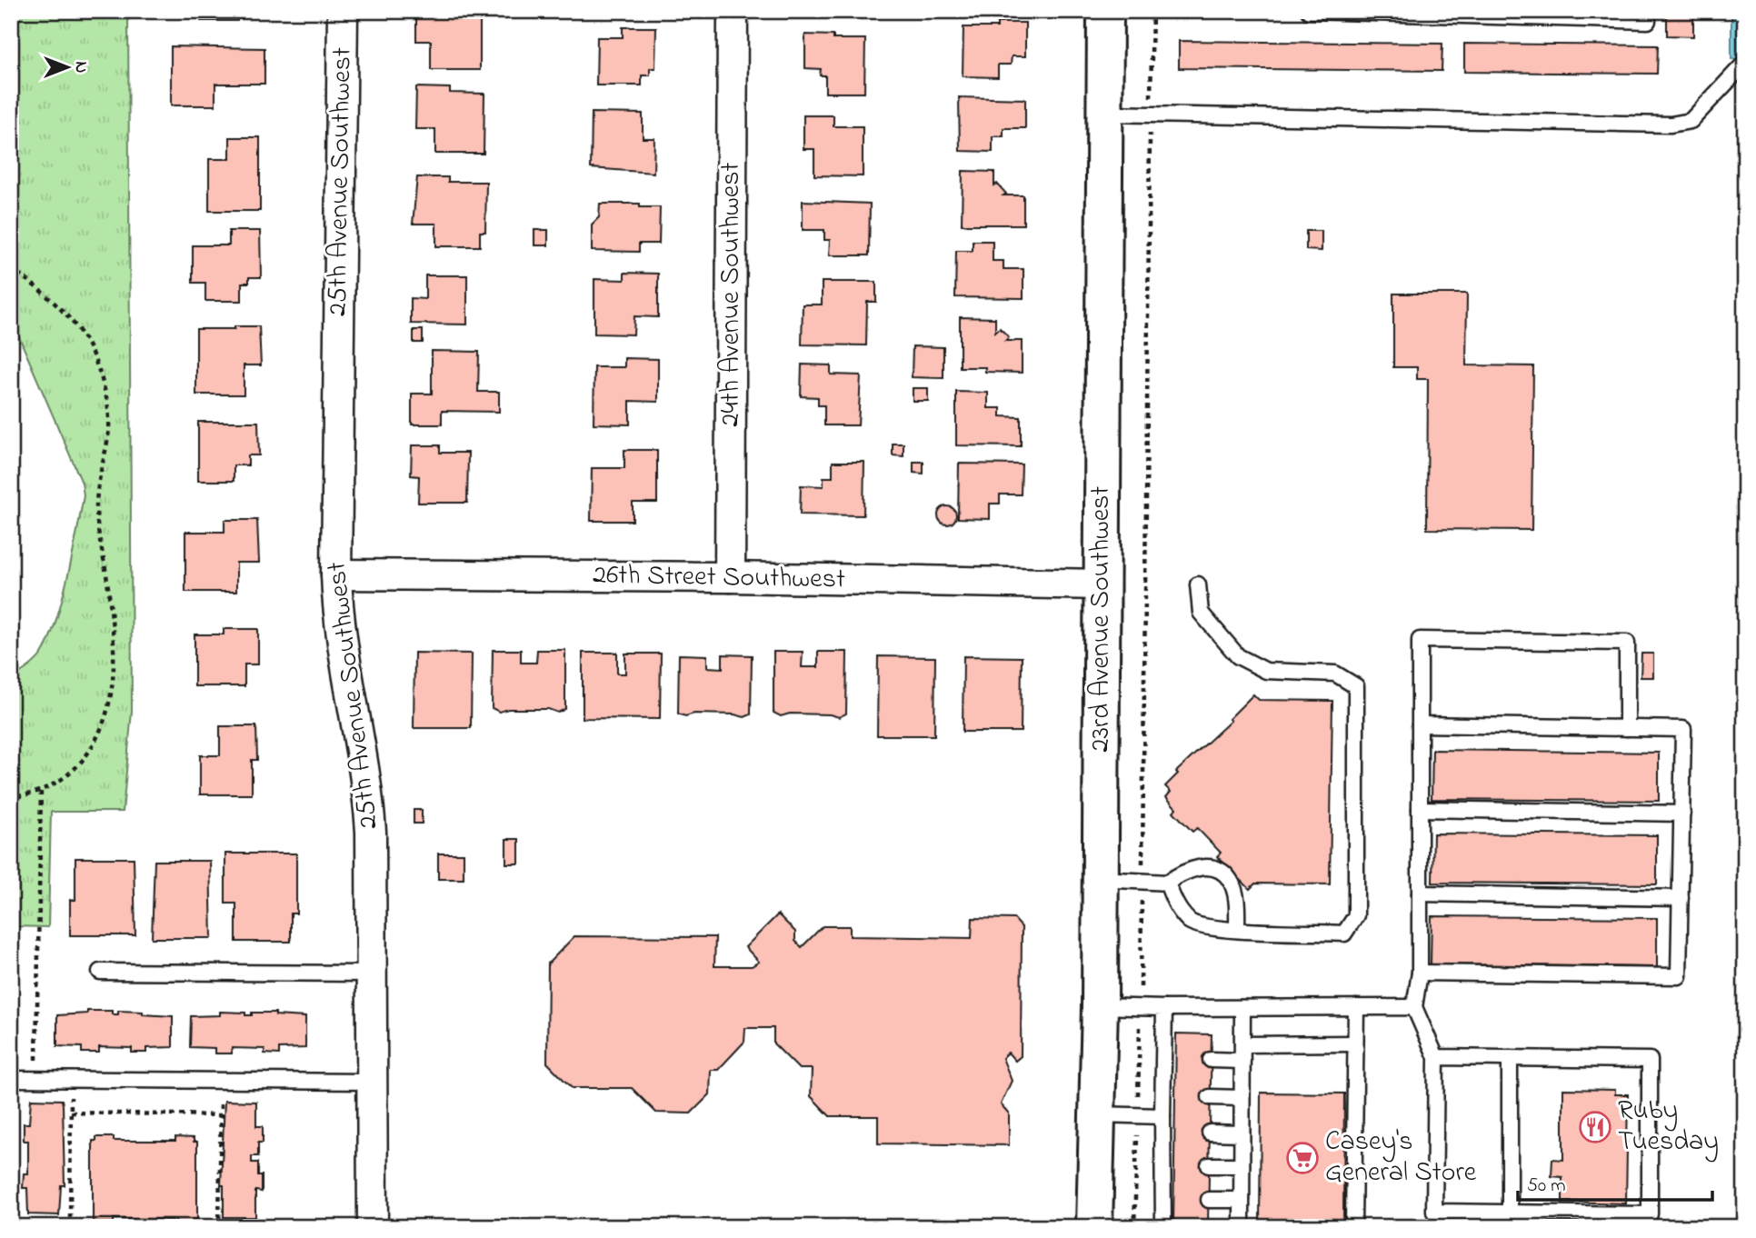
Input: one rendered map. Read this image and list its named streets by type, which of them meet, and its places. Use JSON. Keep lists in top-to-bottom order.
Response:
{
  "streets": {
    "street": [
      "25th Avenue Southwest",
      "24th Avenue Southwest",
      "26th Street Southwest",
      "23rd Avenue Southwest"
    ]
  },
  "crossings": [
    ["25th Avenue Southwest", "26th Street Southwest"],
    ["24th Avenue Southwest", "26th Street Southwest"],
    ["26th Street Southwest", "23rd Avenue Southwest"]
  ],
  "places": {
    "restaurant": ["Ruby Tuesday"],
    "supermarket": ["Casey's General Store"]
  },
  "scale_bar": "50 m",
  "north": "right"
}
